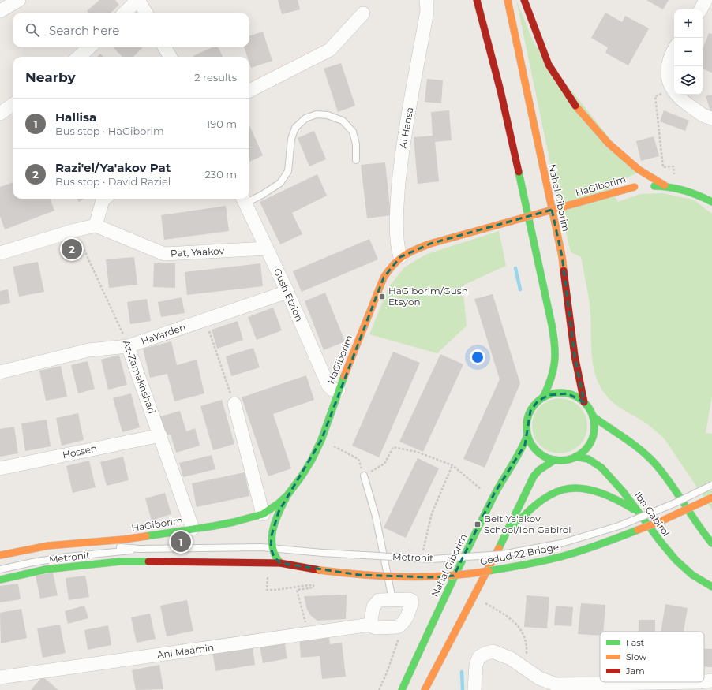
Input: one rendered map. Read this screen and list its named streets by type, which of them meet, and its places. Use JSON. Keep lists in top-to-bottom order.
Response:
{
  "streets": {
    "street": [
      "Al Hansa",
      "HaGiborim",
      "Nahal Giborim",
      "Pat, Yaakov",
      "Gush Etzion",
      "HaYarden",
      "Az-Zamakhshari",
      "Hossen",
      "Ibn Gabirol",
      "Gedud 22 Bridge",
      "Ani Maamin"
    ],
    "lane": ["Metronit"]
  },
  "crossings": [
    ["Al Hansa", "HaGiborim"],
    ["HaGiborim", "Gush Etzion"],
    ["HaGiborim", "Az-Zamakhshari"],
    ["Nahal Giborim", "Ibn Gabirol"],
    ["Pat, Yaakov", "Gush Etzion"],
    ["Gush Etzion", "HaYarden"],
    ["HaYarden", "Az-Zamakhshari"],
    ["Az-Zamakhshari", "Hossen"]
  ],
  "places": {
    "transit": ["HaGiborim/Gush Etsyon", "Beit Ya'akov School/Ibn Gabirol"]
  },
  "legend": ["Fast", "Slow", "Jam"],
  "page": {
    "map_buttons": ["+", "−"],
    "search": "Search here",
    "heading": ["Nearby", "2 results"],
    "list": [
      {
        "mark": "1",
        "name": "Hallisa",
        "note": "Bus stop · HaGiborim",
        "value": "190 m"
      },
      {
        "mark": "2",
        "name": "Razi'el/Ya'akov Pat",
        "note": "Bus stop · David Raziel",
        "value": "230 m"
      }
    ],
    "pins": ["2", "1"]
  }
}
